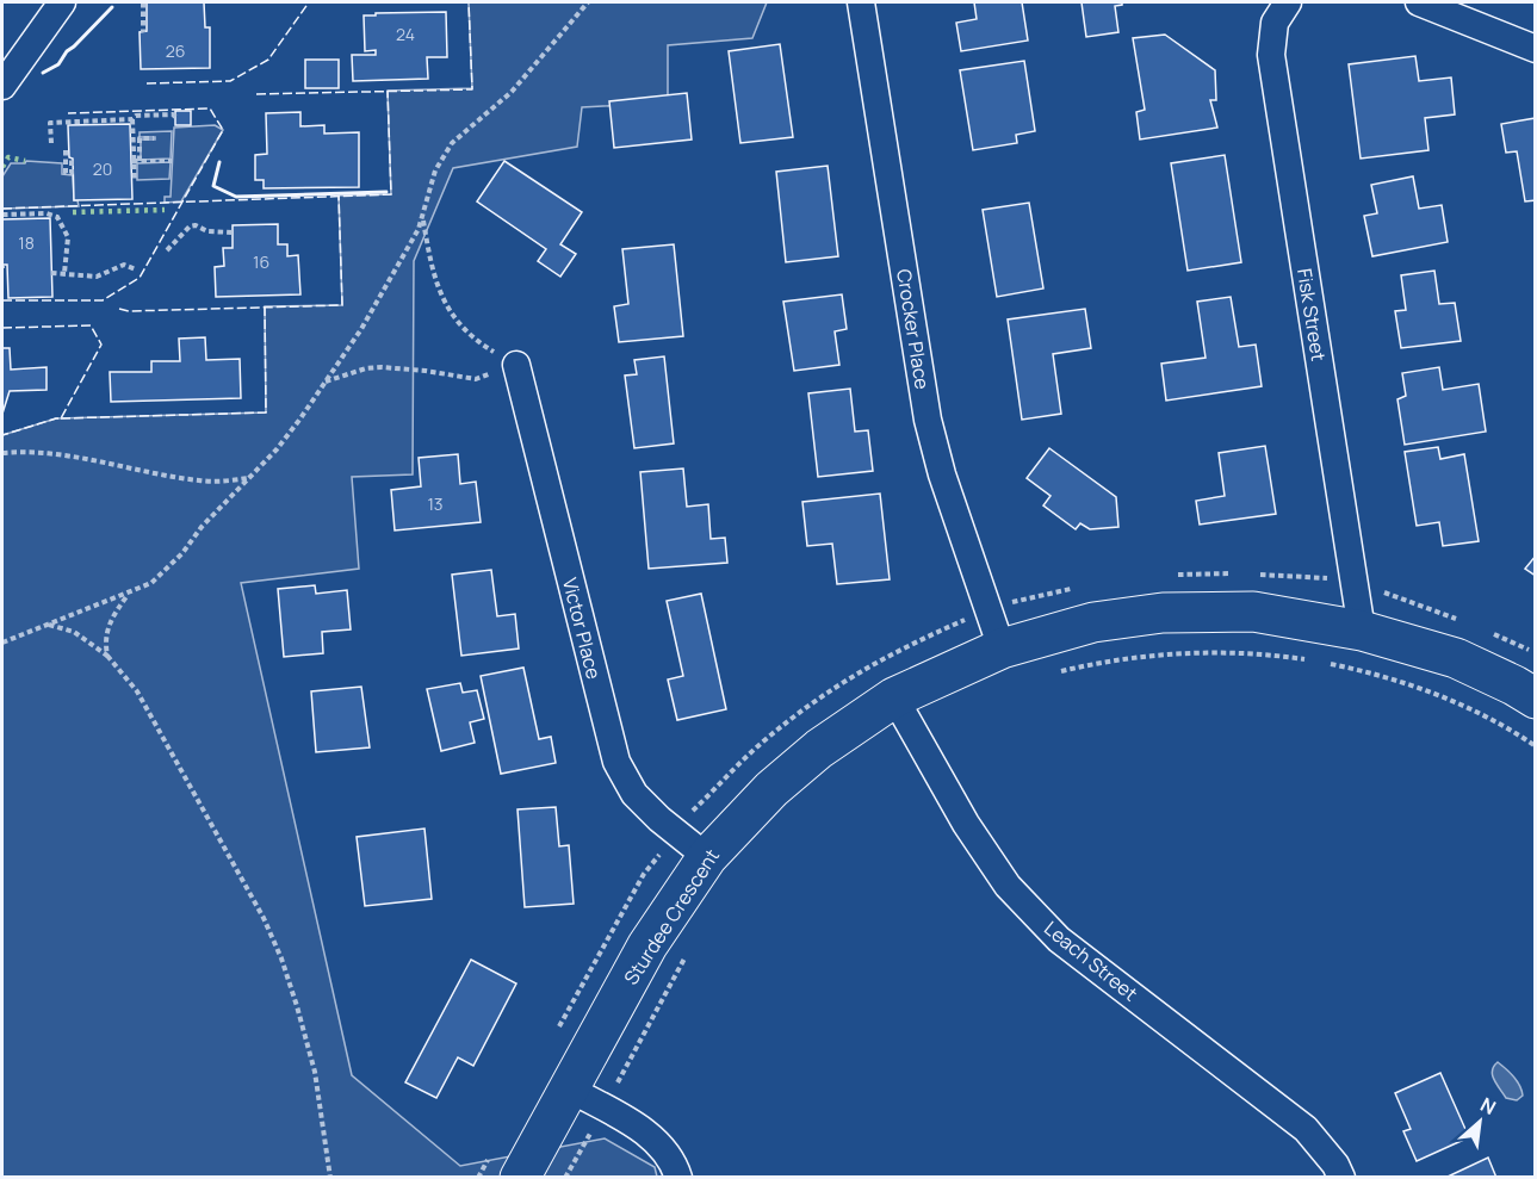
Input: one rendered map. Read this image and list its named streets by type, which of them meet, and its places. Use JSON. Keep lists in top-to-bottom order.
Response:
{
  "streets": {
    "street": [
      "Fisk Street",
      "Crocker Place",
      "Victor Place",
      "Sturdee Crescent",
      "Leach Street"
    ]
  },
  "crossings": [
    ["Fisk Street", "Sturdee Crescent"],
    ["Crocker Place", "Sturdee Crescent"],
    ["Victor Place", "Sturdee Crescent"],
    ["Sturdee Crescent", "Leach Street"]
  ],
  "house_numbers": [
    "24",
    "26",
    "20",
    "18",
    "16",
    "13"
  ],
  "north": "top right"
}
